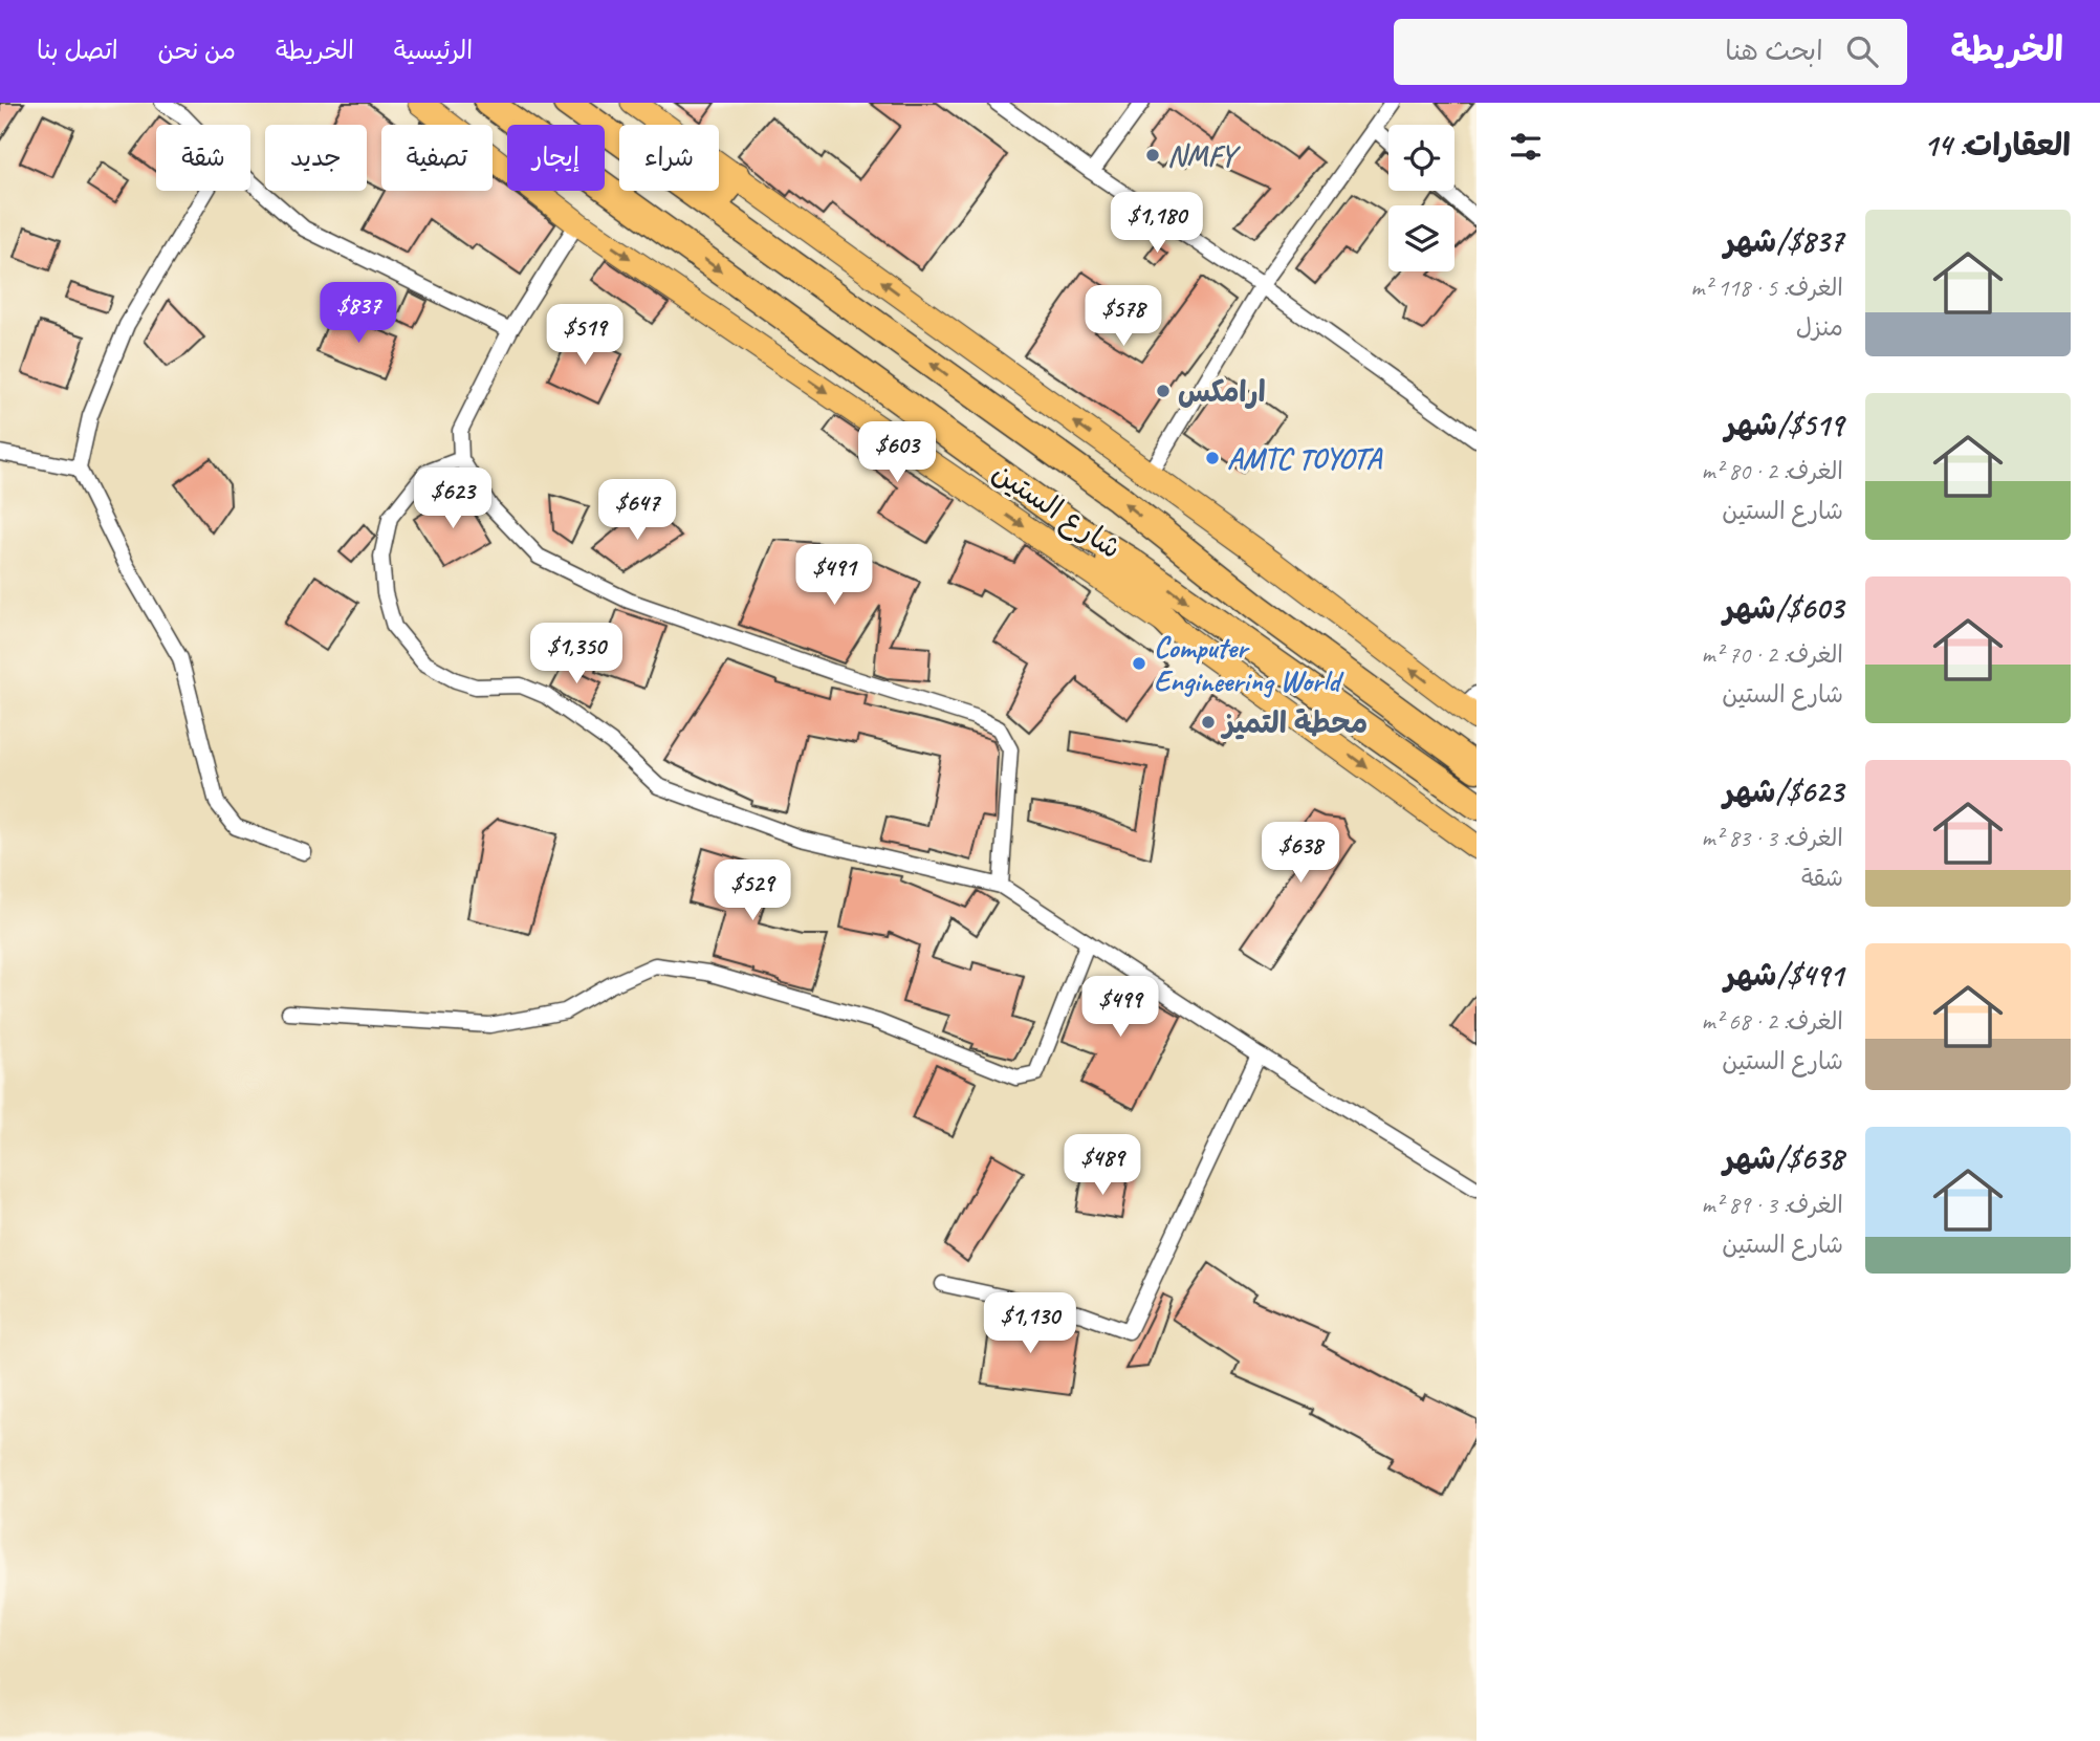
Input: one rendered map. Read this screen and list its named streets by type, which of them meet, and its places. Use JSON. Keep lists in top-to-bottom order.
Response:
{
  "streets": {
    "highway": ["شارع الستين"]
  },
  "places": [
    "NMFY",
    "ارامكس",
    "AMTC TOYOTA",
    "Computer Engineering World",
    "محطة التميز"
  ],
  "page": {
    "header": "الخريطة",
    "search": "ابحث هنا",
    "nav": [
      "الرئيسية",
      "الخريطة",
      "من نحن",
      "اتصل بنا"
    ],
    "heading": "العقارات: 14",
    "chip": [
      "شراء",
      "إيجار",
      "تصفية",
      "جديد",
      "شقة"
    ],
    "list": [
      {
        "name": "$837/شهر",
        "note": "الغرف: 5 · 118 m² · منزل"
      },
      {
        "name": "$519/شهر",
        "note": "الغرف: 2 · 80 m² · شارع الستين"
      },
      {
        "name": "$603/شهر",
        "note": "الغرف: 2 · 70 m² · شارع الستين"
      },
      {
        "name": "$623/شهر",
        "note": "الغرف: 3 · 83 m² · شقة"
      },
      {
        "name": "$491/شهر",
        "note": "الغرف: 2 · 68 m² · شارع الستين"
      },
      {
        "name": "$638/شهر",
        "note": "الغرف: 3 · 89 m² · شارع الستين"
      }
    ],
    "price": [
      "$1,180",
      "$837",
      "$578",
      "$519",
      "$603",
      "$623",
      "$647",
      "$491",
      "$1,350",
      "$638",
      "$529",
      "$499",
      "$489",
      "$1,130"
    ]
  }
}
